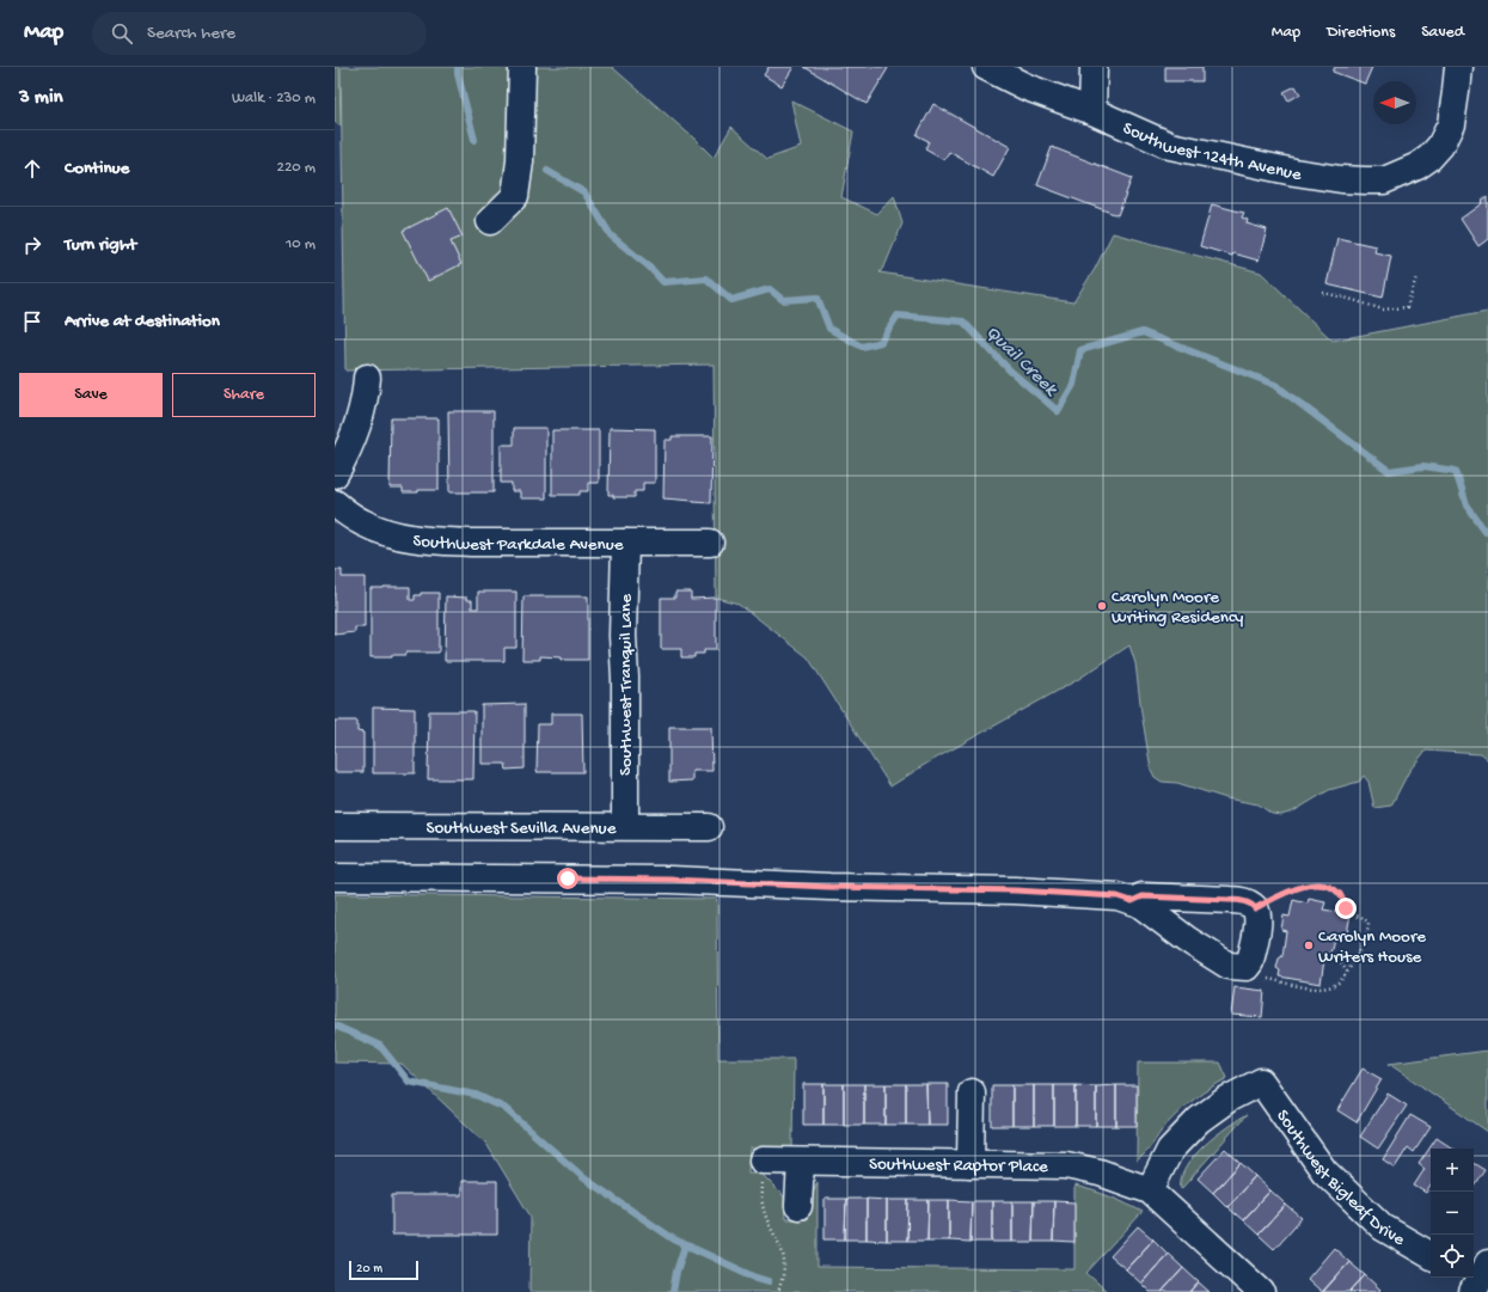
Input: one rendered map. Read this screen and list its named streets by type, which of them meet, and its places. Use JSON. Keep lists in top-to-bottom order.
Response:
{
  "streets": {
    "street": [
      "Southwest 124th Avenue",
      "Southwest Parkdale Avenue",
      "Southwest Tranquil Lane",
      "Southwest Sevilla Avenue",
      "Southwest Raptor Place",
      "Southwest Bigleaf Drive"
    ]
  },
  "crossings": [
    ["Southwest Parkdale Avenue", "Southwest Tranquil Lane"],
    ["Southwest Tranquil Lane", "Southwest Sevilla Avenue"],
    ["Southwest Raptor Place", "Southwest Bigleaf Drive"]
  ],
  "water": ["Quail Creek"],
  "places": ["Carolyn Moore Writing Residency", "Carolyn Moore Writers House"],
  "scale_bar": "20 m",
  "north": "left",
  "page": {
    "header": "Map",
    "search": "Search here",
    "nav": ["Map", "Directions", "Saved"],
    "heading": ["3 min", "Walk · 230 m"],
    "list": [
      ["Continue", "220 m"],
      ["Turn right", "10 m"],
      "Arrive at destination"
    ],
    "buttons": ["Save", "Share"],
    "map_buttons": ["+", "−"],
    "scale": "20 m"
  }
}
